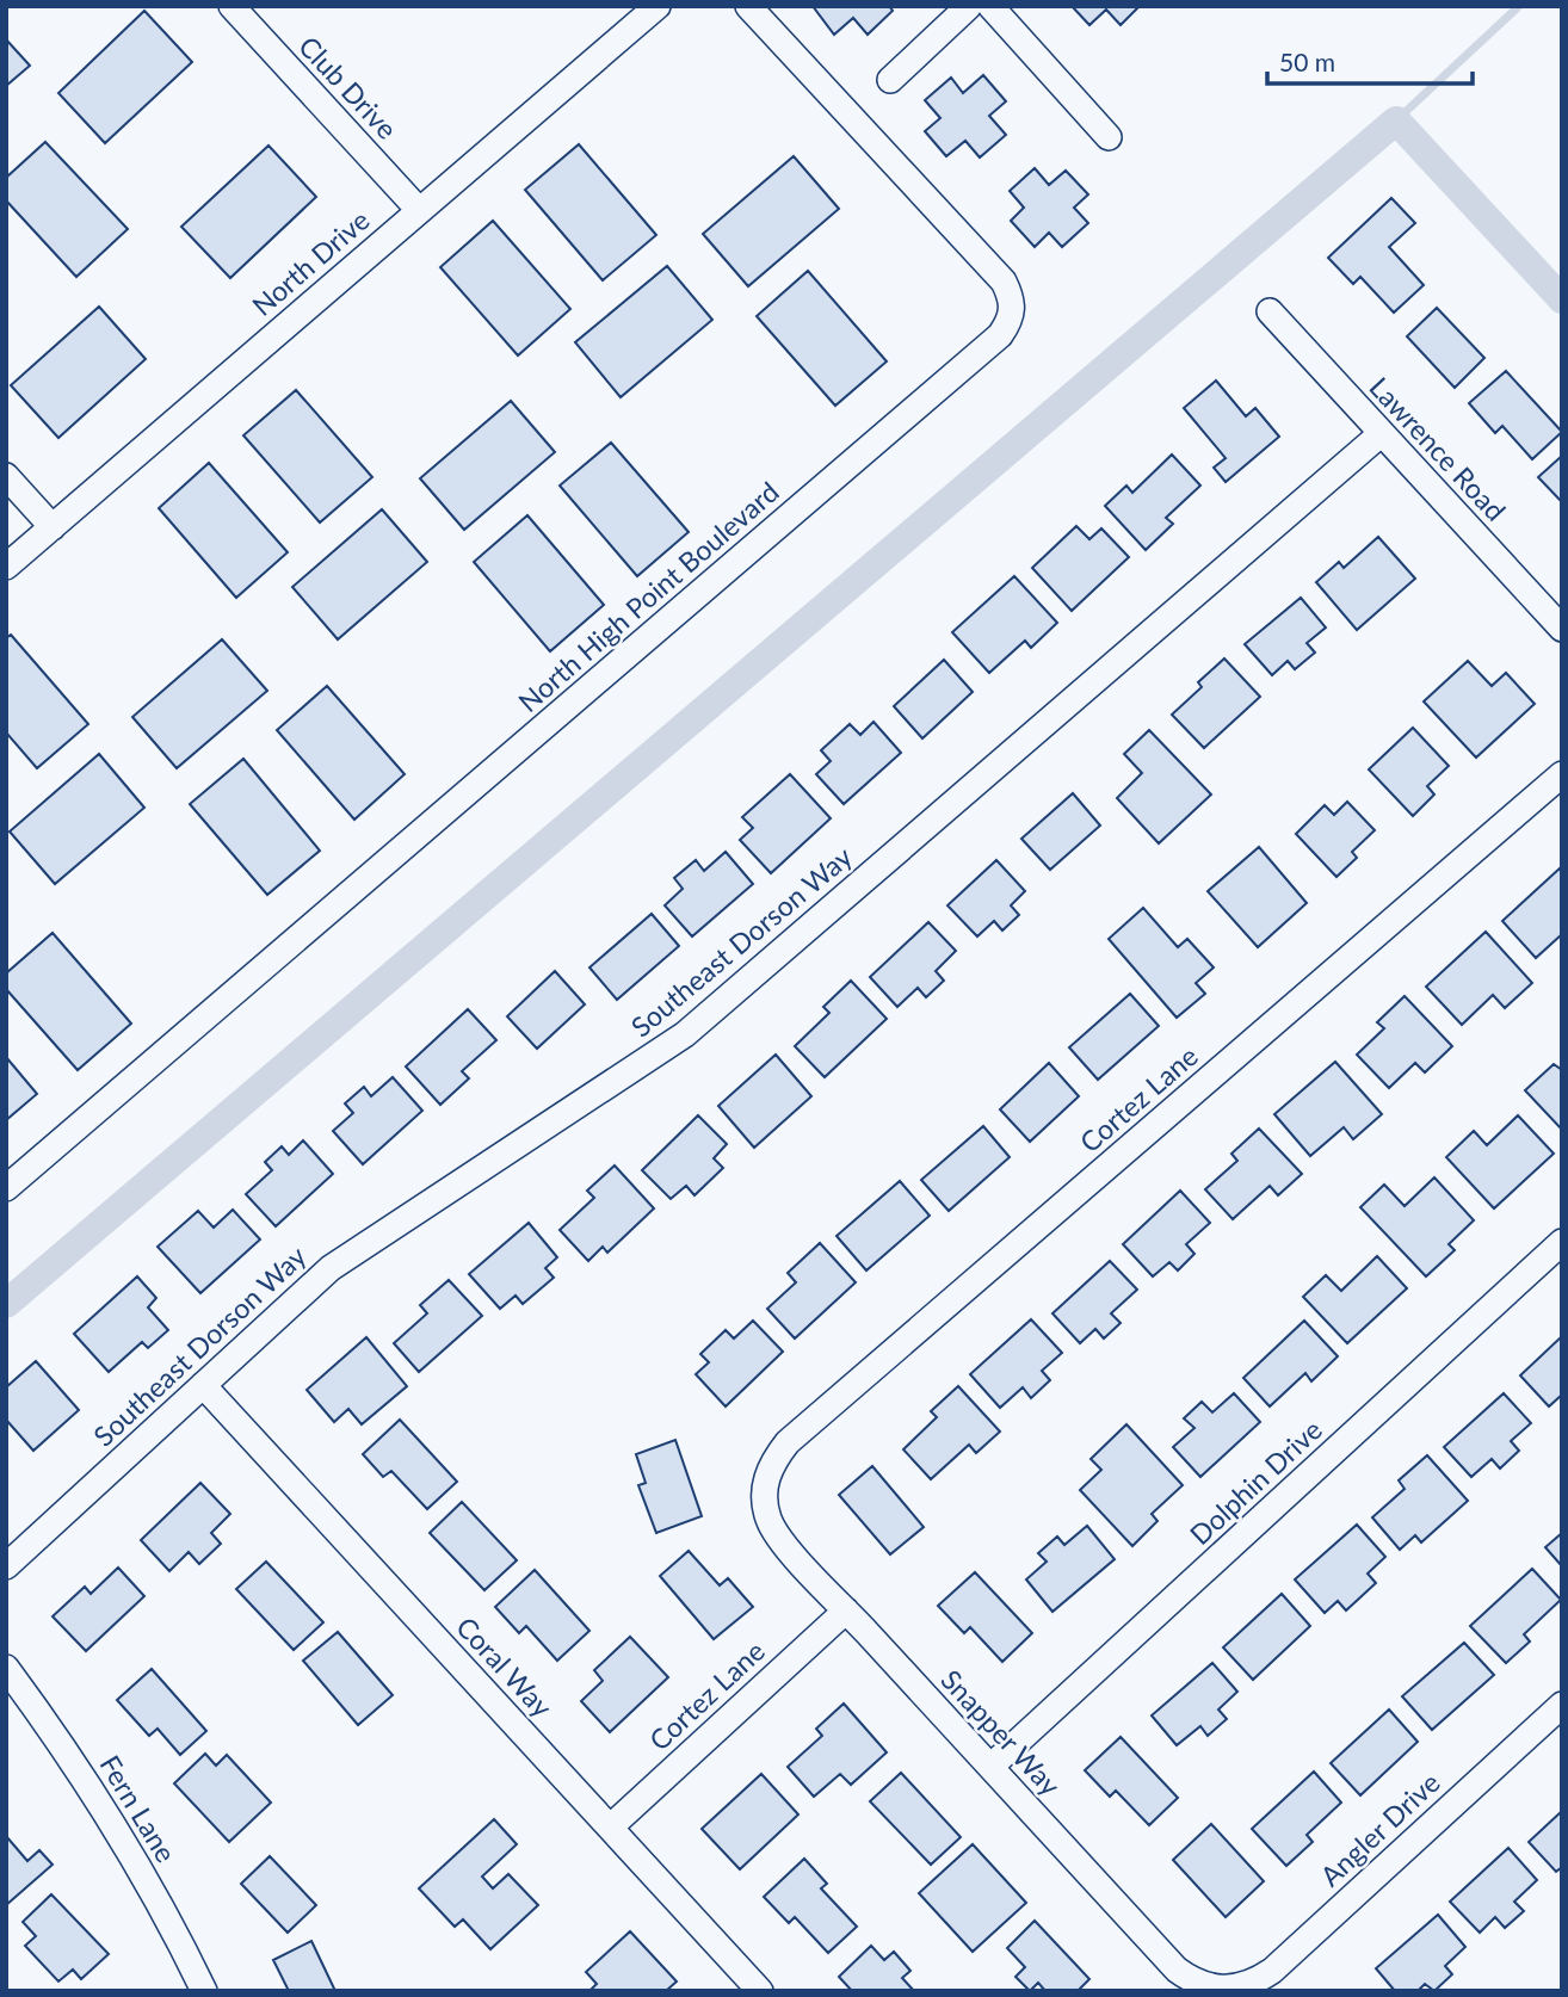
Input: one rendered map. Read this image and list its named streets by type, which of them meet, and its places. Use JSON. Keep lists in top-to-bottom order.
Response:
{
  "streets": {
    "street": [
      "Club Drive",
      "North Drive",
      "Lawrence Road",
      "North High Point Boulevard",
      "Southeast Dorson Way",
      "Cortez Lane",
      "Dolphin Drive",
      "Coral Way",
      "Snapper Way",
      "Fern Lane",
      "Angler Drive"
    ]
  },
  "crossings": [
    ["Club Drive", "North Drive"],
    ["Lawrence Road", "Southeast Dorson Way"],
    ["Southeast Dorson Way", "Coral Way"],
    ["Cortez Lane", "Coral Way"],
    ["Cortez Lane", "Snapper Way"],
    ["Dolphin Drive", "Snapper Way"],
    ["Snapper Way", "Angler Drive"]
  ],
  "scale_bar": "50 m"
}
